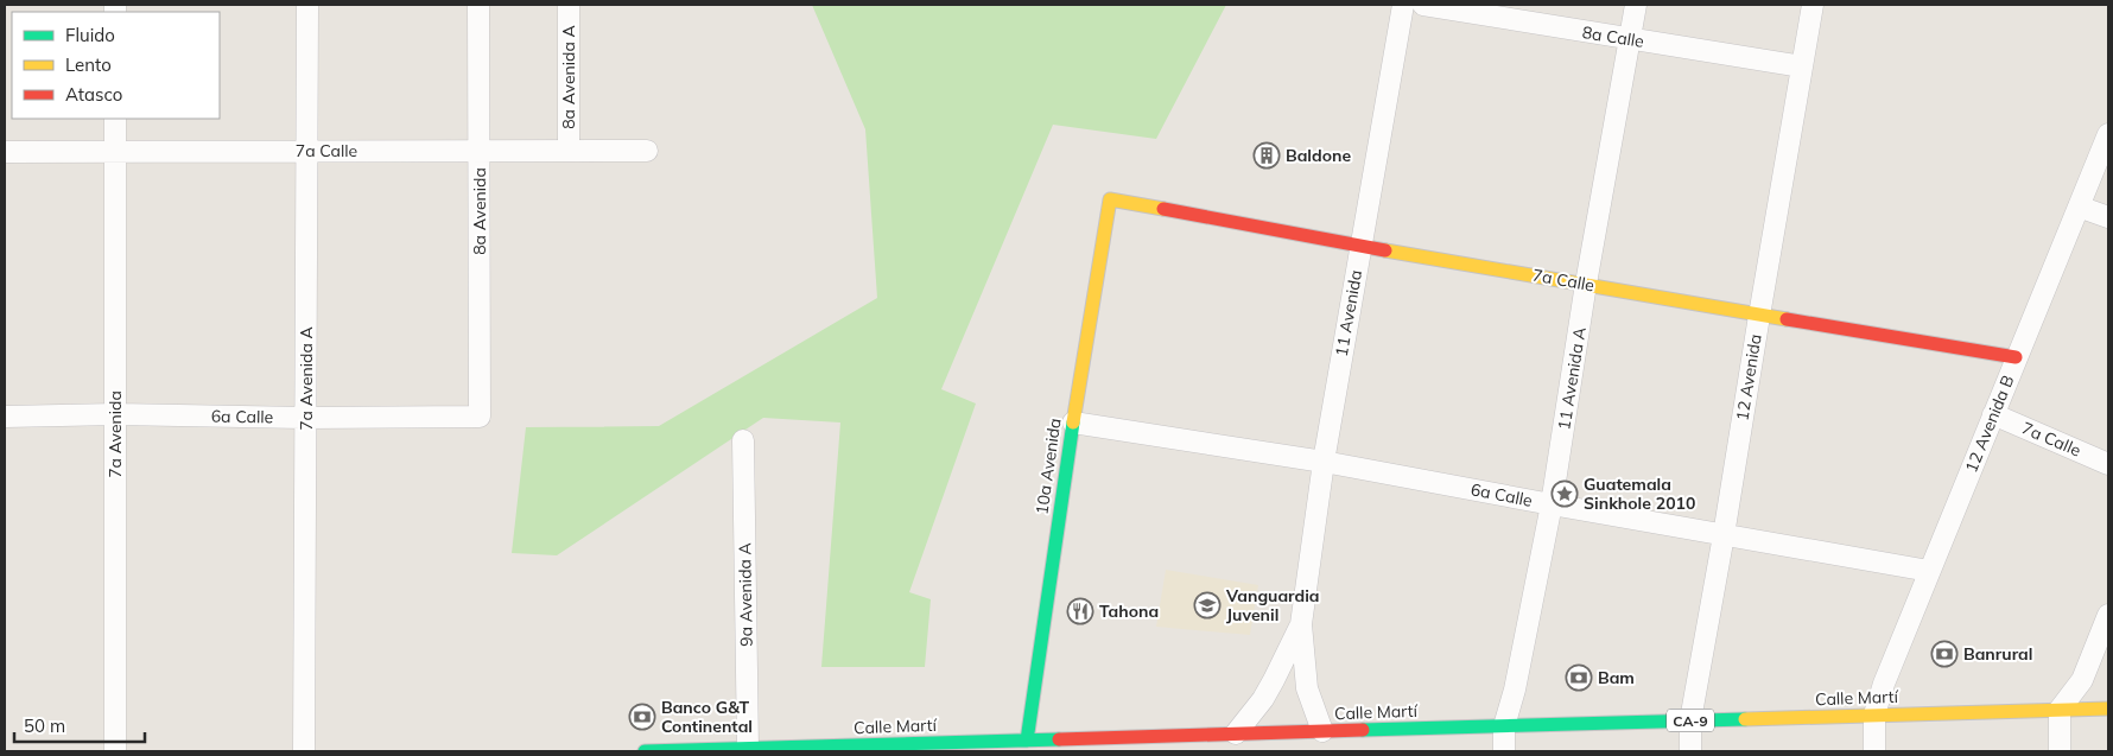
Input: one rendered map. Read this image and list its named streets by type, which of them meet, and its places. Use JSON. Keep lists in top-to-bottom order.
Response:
{
  "streets": {
    "main road": [
      "7a Calle",
      "10a Avenida",
      "Calle Martí",
      "CA-9"
    ],
    "street": [
      "8a Calle",
      "8a Avenida A",
      "8a Avenida",
      "11 Avenida",
      "12 Avenida",
      "7a Avenida A",
      "11 Avenida A",
      "6a Calle",
      "12 Avenida B",
      "7a Avenida",
      "9a Avenida A"
    ]
  },
  "crossings": [
    ["8a Calle", "12 Avenida"],
    ["8a Calle", "11 Avenida A"],
    ["8a Avenida A", "7a Calle"],
    ["7a Calle", "8a Avenida"],
    ["7a Calle", "11 Avenida"],
    ["7a Calle", "12 Avenida"],
    ["7a Calle", "7a Avenida A"],
    ["7a Calle", "11 Avenida A"],
    ["7a Calle", "12 Avenida B"],
    ["7a Calle", "7a Avenida"],
    ["7a Calle", "10a Avenida"],
    ["8a Avenida", "6a Calle"],
    ["11 Avenida", "6a Calle"],
    ["11 Avenida", "Calle Martí"],
    ["12 Avenida", "6a Calle"],
    ["12 Avenida", "Calle Martí"],
    ["7a Avenida A", "6a Calle"],
    ["11 Avenida A", "6a Calle"],
    ["11 Avenida A", "Calle Martí"],
    ["6a Calle", "12 Avenida B"],
    ["6a Calle", "7a Avenida"],
    ["6a Calle", "10a Avenida"],
    ["12 Avenida B", "Calle Martí"],
    ["10a Avenida", "Calle Martí"],
    ["9a Avenida A", "Calle Martí"]
  ],
  "places": {
    "building": ["Baldone"],
    "place": ["Guatemala Sinkhole 2010"],
    "school or university": ["Vanguardia Juvenil"],
    "restaurant": ["Tahona"],
    "bank": ["Banrural", "Bam", "Banco G&T Continental"]
  },
  "legend": ["Fluido", "Lento", "Atasco"],
  "scale_bar": "50 m"
}
